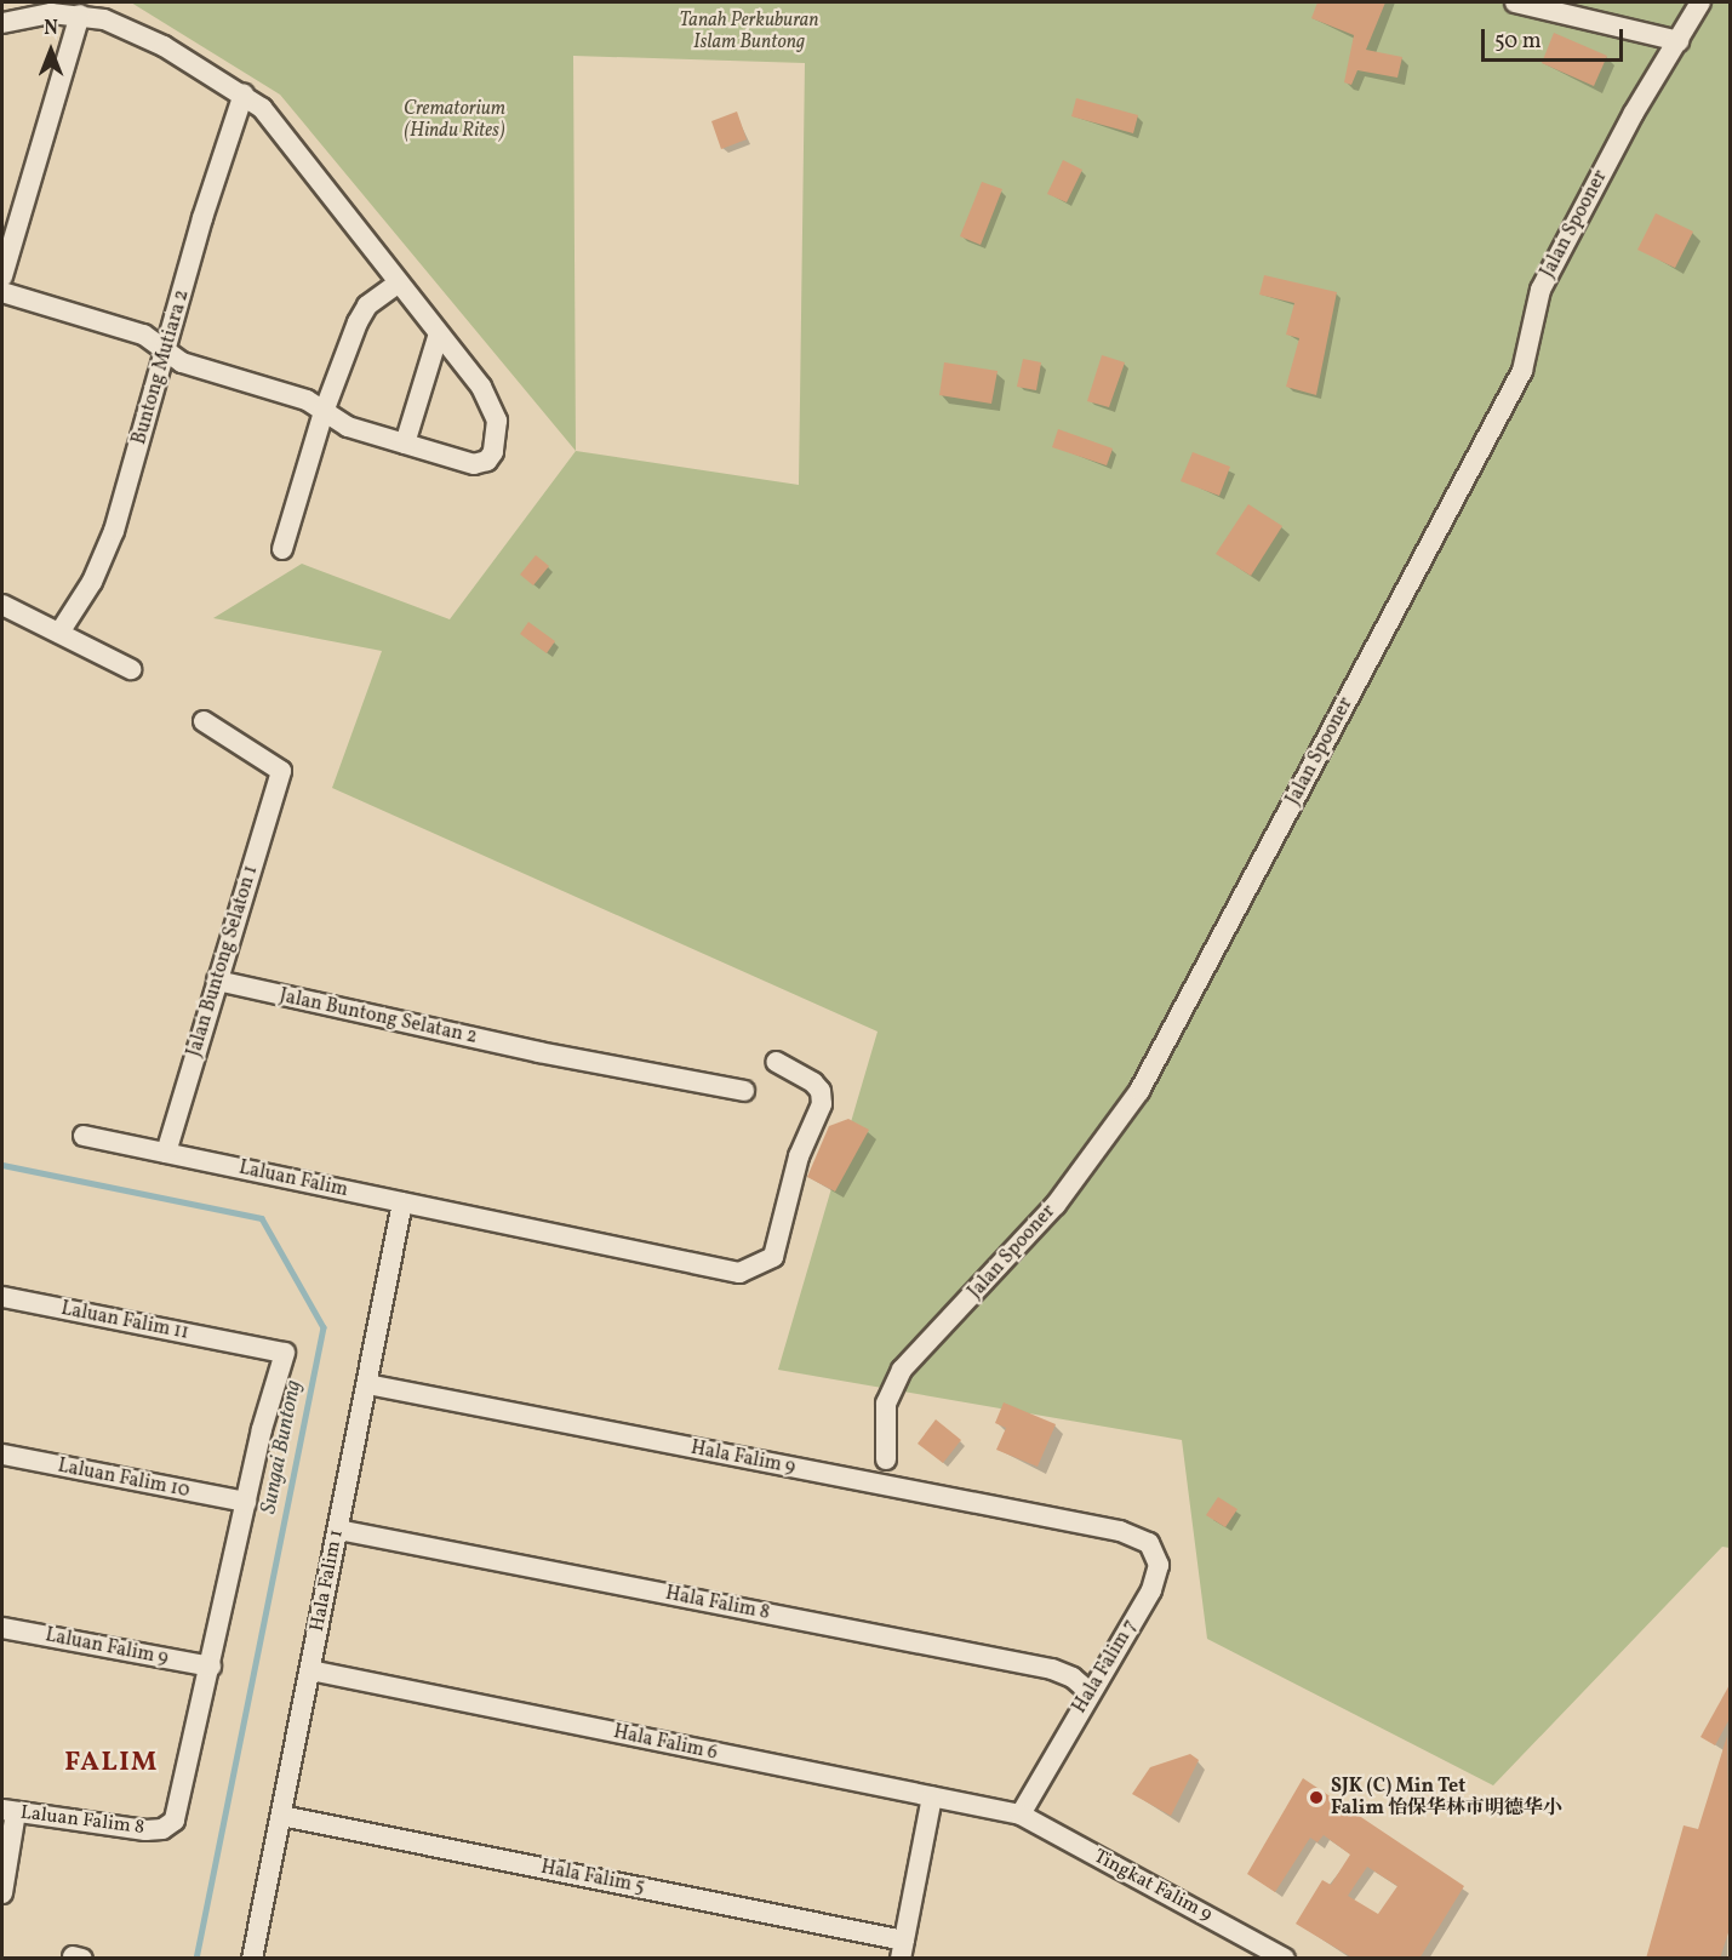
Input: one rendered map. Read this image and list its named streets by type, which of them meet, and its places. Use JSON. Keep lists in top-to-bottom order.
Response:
{
  "streets": {
    "street": [
      "Jalan Spooner",
      "Buntong Mutiara 2",
      "Jalan Buntong Selaton 1",
      "Jalan Buntong Selatan 2",
      "Laluan Falim",
      "Laluan Falim 11",
      "Hala Falim 9",
      "Laluan Falim 10",
      "Hala Falim 1",
      "Hala Falim 8",
      "Laluan Falim 9",
      "Hala Falim 7",
      "Hala Falim 6",
      "Laluan Falim 8",
      "Hala Falim 5",
      "Tingkat Falim 9"
    ]
  },
  "crossings": [
    ["Jalan Buntong Selaton 1", "Jalan Buntong Selatan 2"],
    ["Jalan Buntong Selaton 1", "Laluan Falim"],
    ["Laluan Falim", "Hala Falim 1"],
    ["Laluan Falim 11", "Laluan Falim 10"],
    ["Hala Falim 9", "Hala Falim 1"],
    ["Hala Falim 9", "Hala Falim 7"],
    ["Hala Falim 1", "Hala Falim 8"],
    ["Hala Falim 1", "Hala Falim 6"],
    ["Hala Falim 1", "Hala Falim 5"],
    ["Hala Falim 8", "Hala Falim 7"],
    ["Laluan Falim 9", "Laluan Falim 8"],
    ["Hala Falim 7", "Hala Falim 6"],
    ["Hala Falim 7", "Tingkat Falim 9"],
    ["Hala Falim 6", "Tingkat Falim 9"]
  ],
  "districts": ["FALIM"],
  "water": ["Sungai Buntong"],
  "parks": ["Tanah Perkuburan Islam Buntong", "Crematorium (Hindu Rites)"],
  "places": ["SJK (C) Min Tet Falim 怡保华林市明德华小"],
  "scale_bar": "50 m",
  "north": "top"
}
